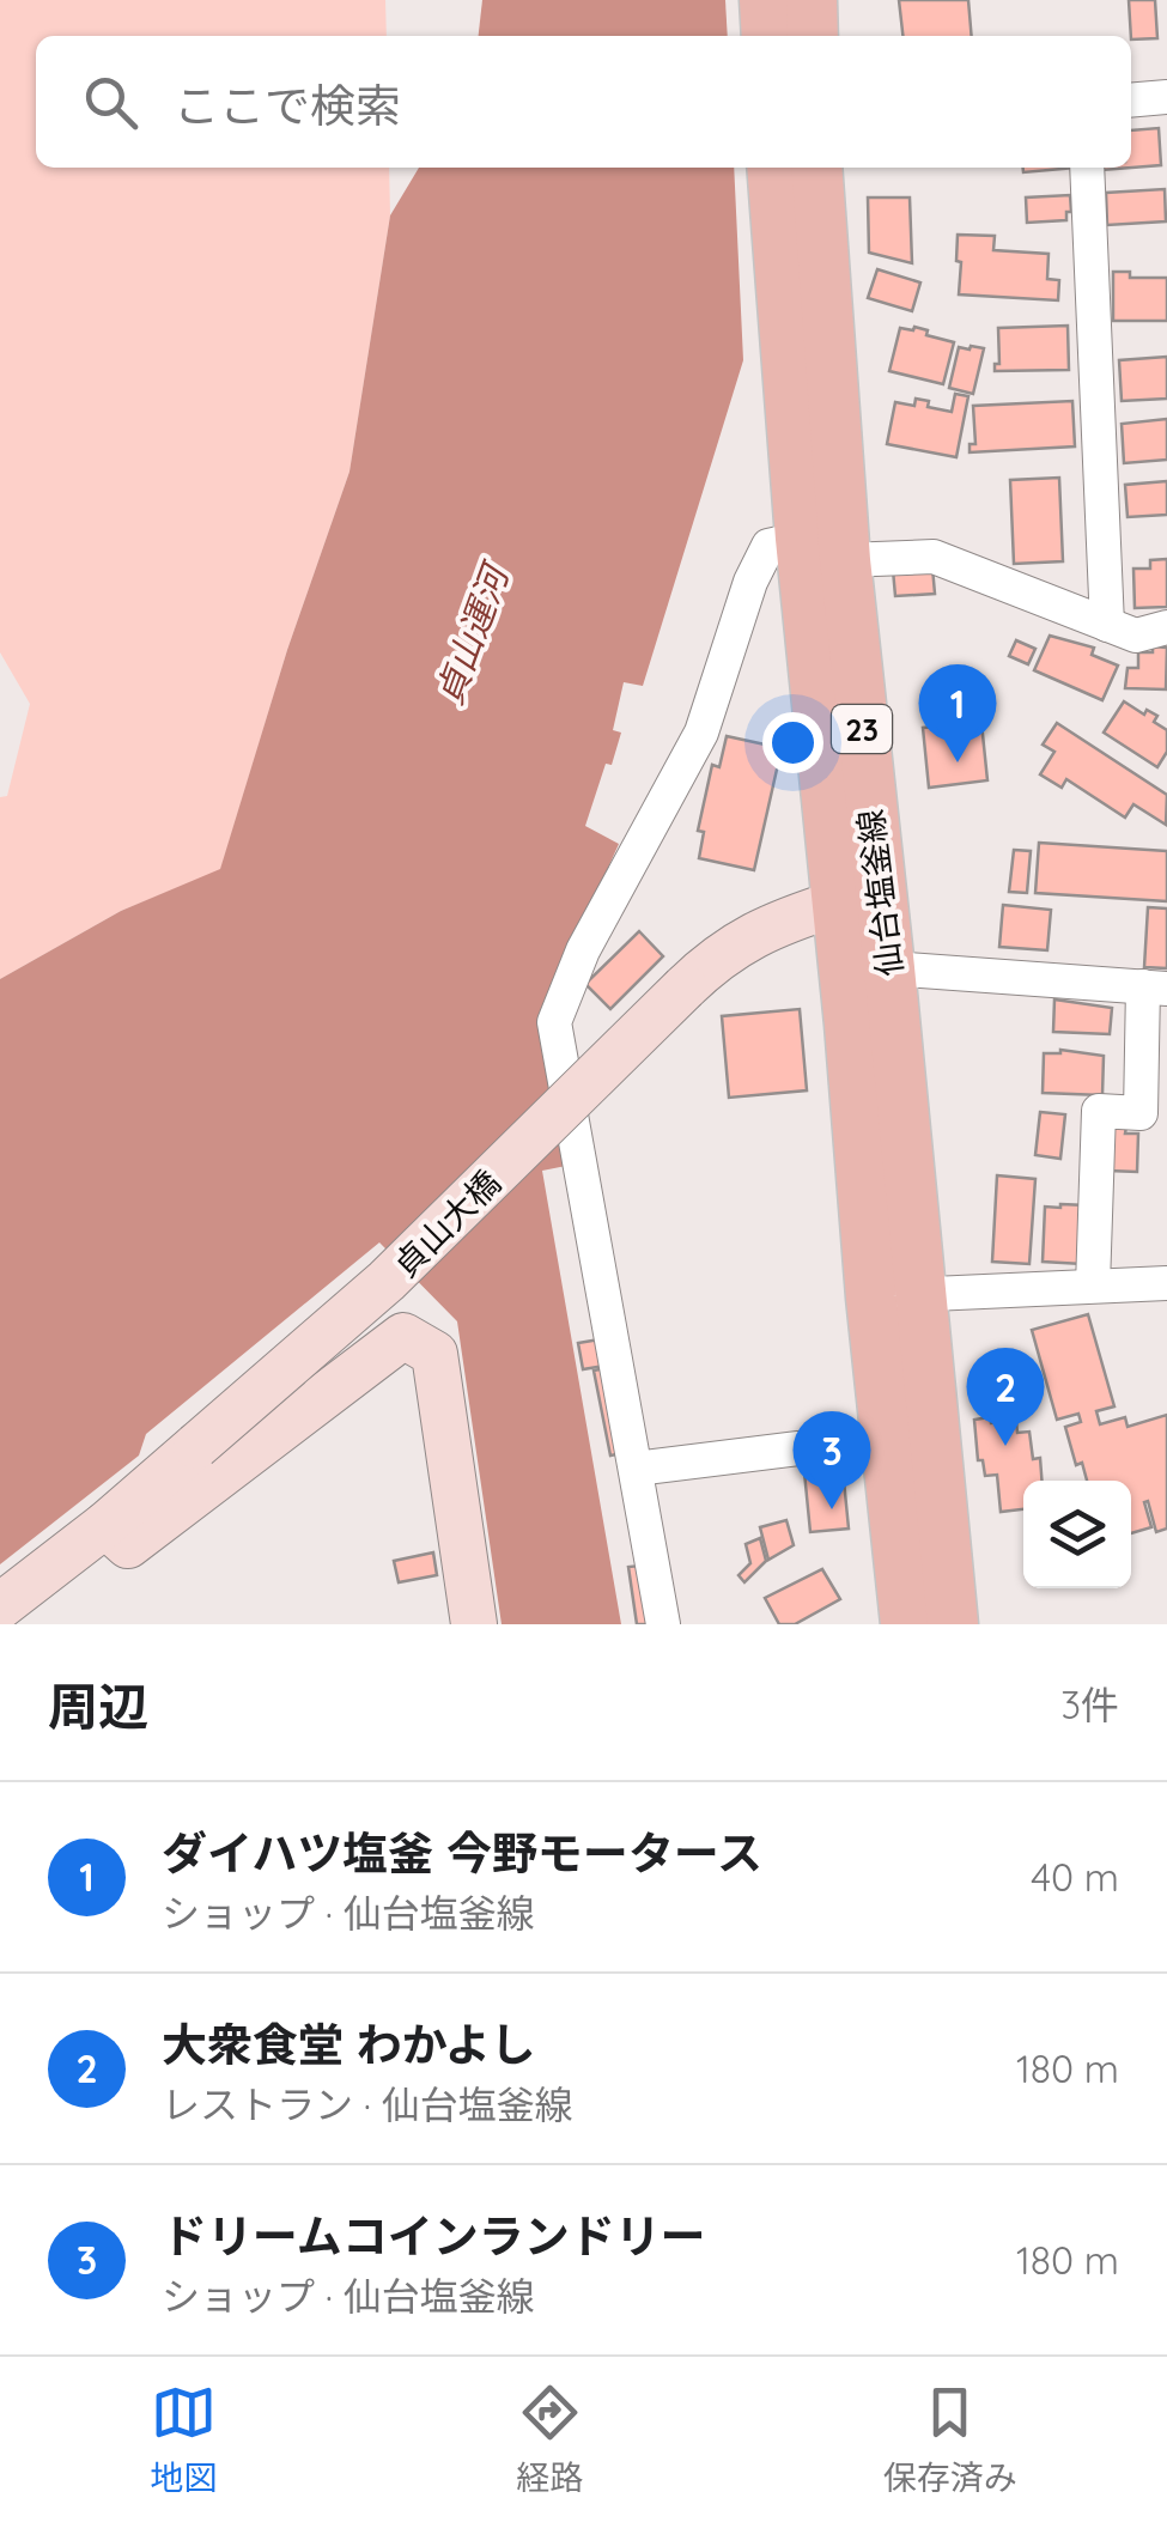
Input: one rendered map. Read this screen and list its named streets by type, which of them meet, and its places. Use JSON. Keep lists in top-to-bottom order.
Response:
{
  "streets": {
    "main road": ["23", "仙台塩釜線"],
    "street": ["貞山大橋"]
  },
  "crossings": [
    ["仙台塩釜線", "貞山大橋"]
  ],
  "water": ["貞山運河"],
  "page": {
    "search": "ここで検索",
    "pins": ["1", "2", "3"],
    "heading": ["周辺", "3件"],
    "list": [
      {
        "mark": "1",
        "name": "ダイハツ塩釜 今野モータース",
        "note": "ショップ · 仙台塩釜線",
        "value": "40 m"
      },
      {
        "mark": "2",
        "name": "大衆食堂 わかよし",
        "note": "レストラン · 仙台塩釜線",
        "value": "180 m"
      },
      {
        "mark": "3",
        "name": "ドリームコインランドリー",
        "note": "ショップ · 仙台塩釜線",
        "value": "180 m"
      }
    ],
    "nav": ["地図", "経路", "保存済み"]
  }
}
